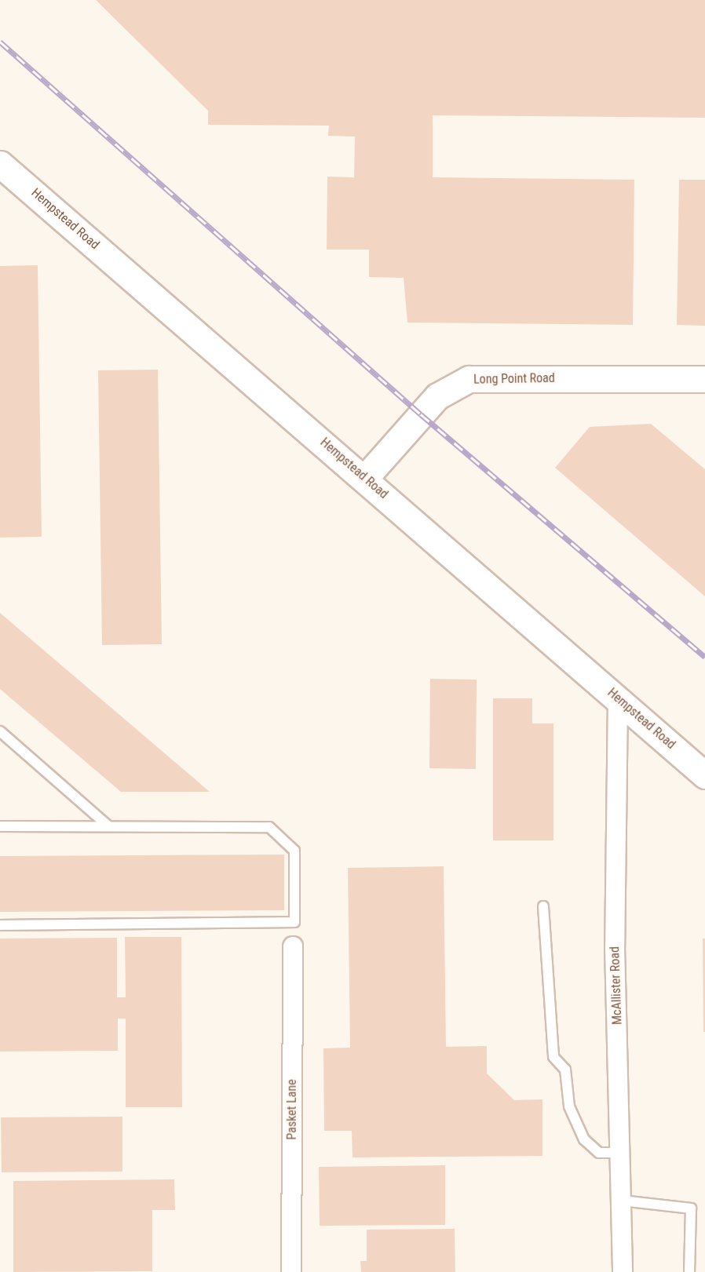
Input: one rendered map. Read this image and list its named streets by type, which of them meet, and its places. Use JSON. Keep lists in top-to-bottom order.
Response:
{
  "streets": {
    "main road": ["Hempstead Road", "Long Point Road"],
    "street": ["McAllister Road", "Pasket Lane"]
  },
  "crossings": [
    ["Hempstead Road", "Long Point Road"],
    ["Hempstead Road", "McAllister Road"]
  ]
}
